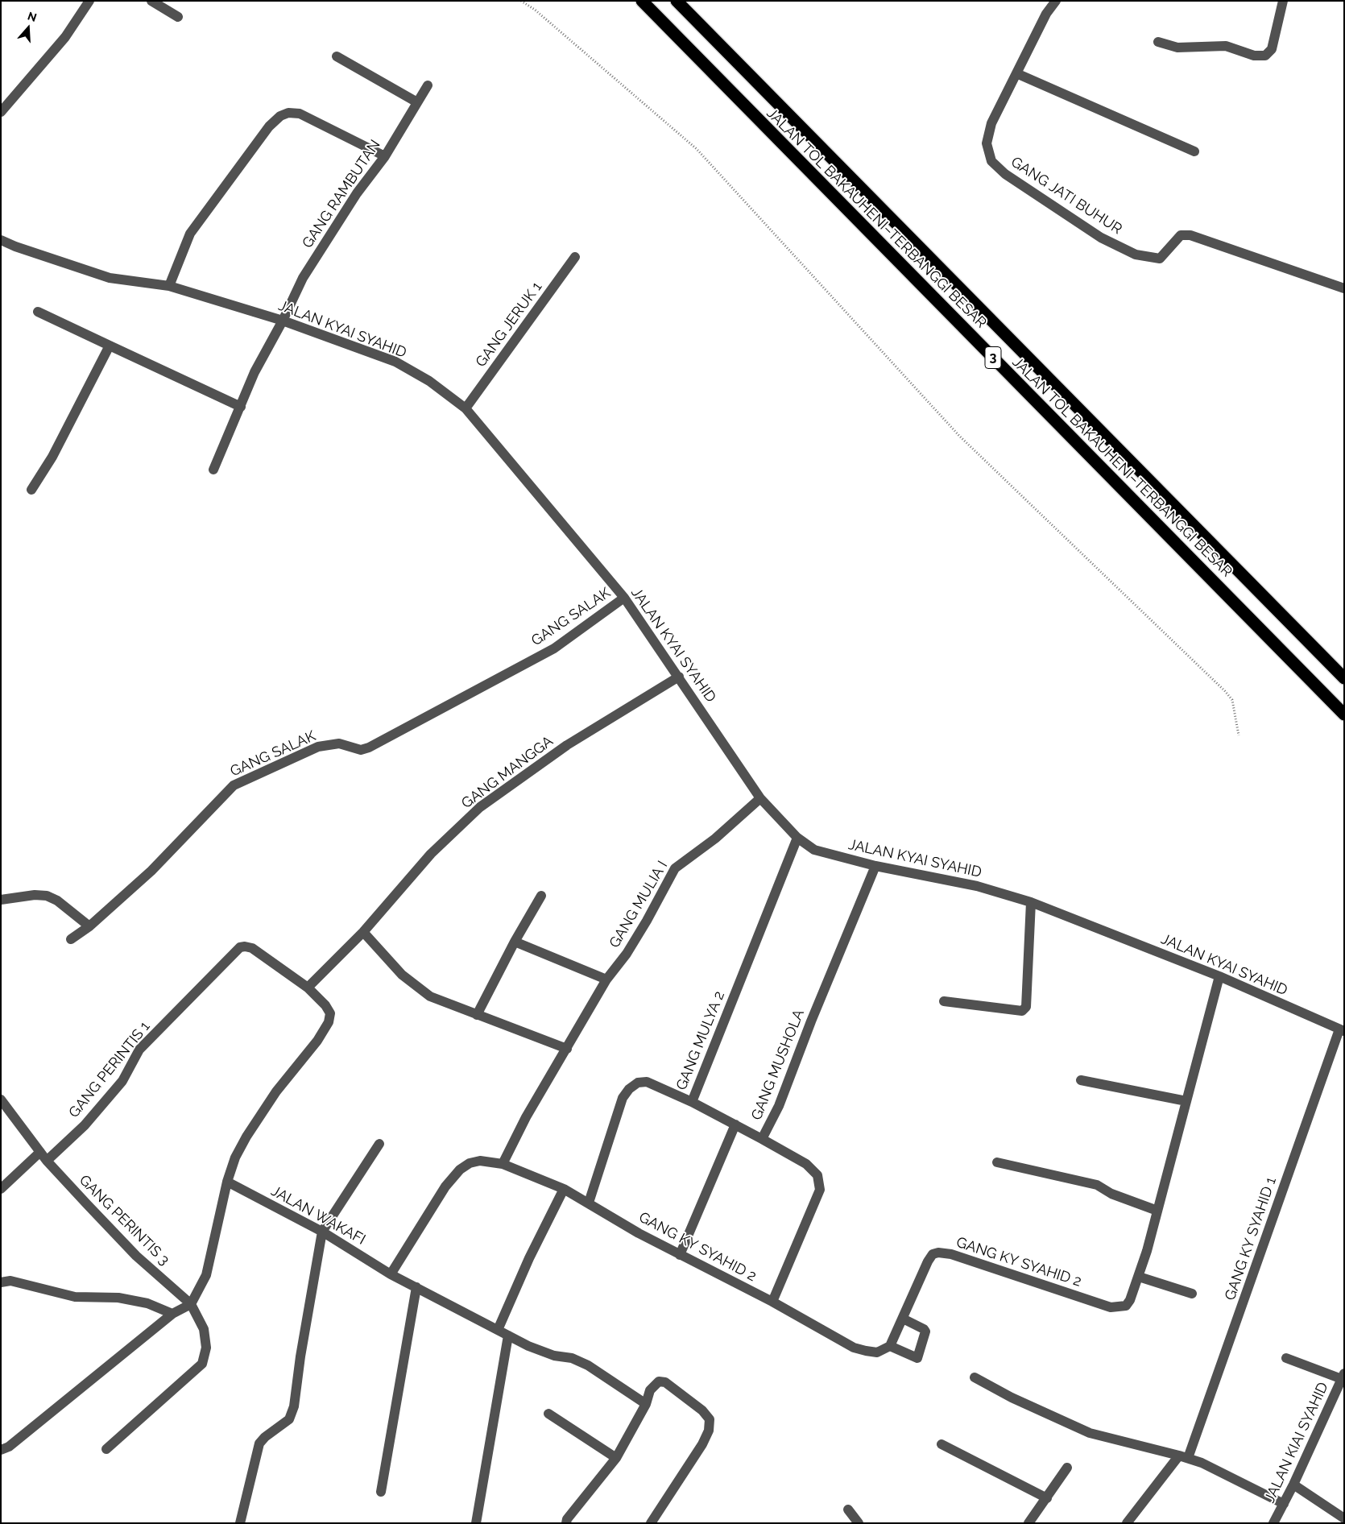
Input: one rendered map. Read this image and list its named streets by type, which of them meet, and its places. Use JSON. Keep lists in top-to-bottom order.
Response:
{
  "streets": {
    "highway": ["JALAN TOL BAKAUHENI–TERBANGGI BESAR", "3"],
    "street": [
      "GANG RAMBUTAN",
      "GANG JATI BUHUR",
      "GANG JERUK 1",
      "JALAN KYAI SYAHID",
      "GANG SALAK",
      "GANG MANGGA",
      "GANG MULIA I",
      "GANG MULYA 2",
      "GANG MUSHOLA",
      "GANG PERINTIS 1",
      "JALAN WAKAFI",
      "GANG PERINTIS 3",
      "GANG KY SYAHID 1",
      "GANG KY SYAHID 2",
      "JALAN KIAI SYAHID"
    ]
  },
  "crossings": [
    ["GANG RAMBUTAN", "JALAN KYAI SYAHID"],
    ["GANG JERUK 1", "JALAN KYAI SYAHID"],
    ["JALAN KYAI SYAHID", "GANG SALAK"],
    ["JALAN KYAI SYAHID", "GANG MANGGA"],
    ["JALAN KYAI SYAHID", "GANG MULIA I"],
    ["JALAN KYAI SYAHID", "GANG MULYA 2"],
    ["JALAN KYAI SYAHID", "GANG MUSHOLA"],
    ["JALAN KYAI SYAHID", "GANG KY SYAHID 1"],
    ["JALAN KYAI SYAHID", "GANG KY SYAHID 2"],
    ["GANG MANGGA", "GANG PERINTIS 1"],
    ["GANG MULYA 2", "GANG KY SYAHID 2"],
    ["GANG MUSHOLA", "GANG KY SYAHID 2"],
    ["GANG PERINTIS 1", "GANG PERINTIS 3"]
  ],
  "north": "top"
}
